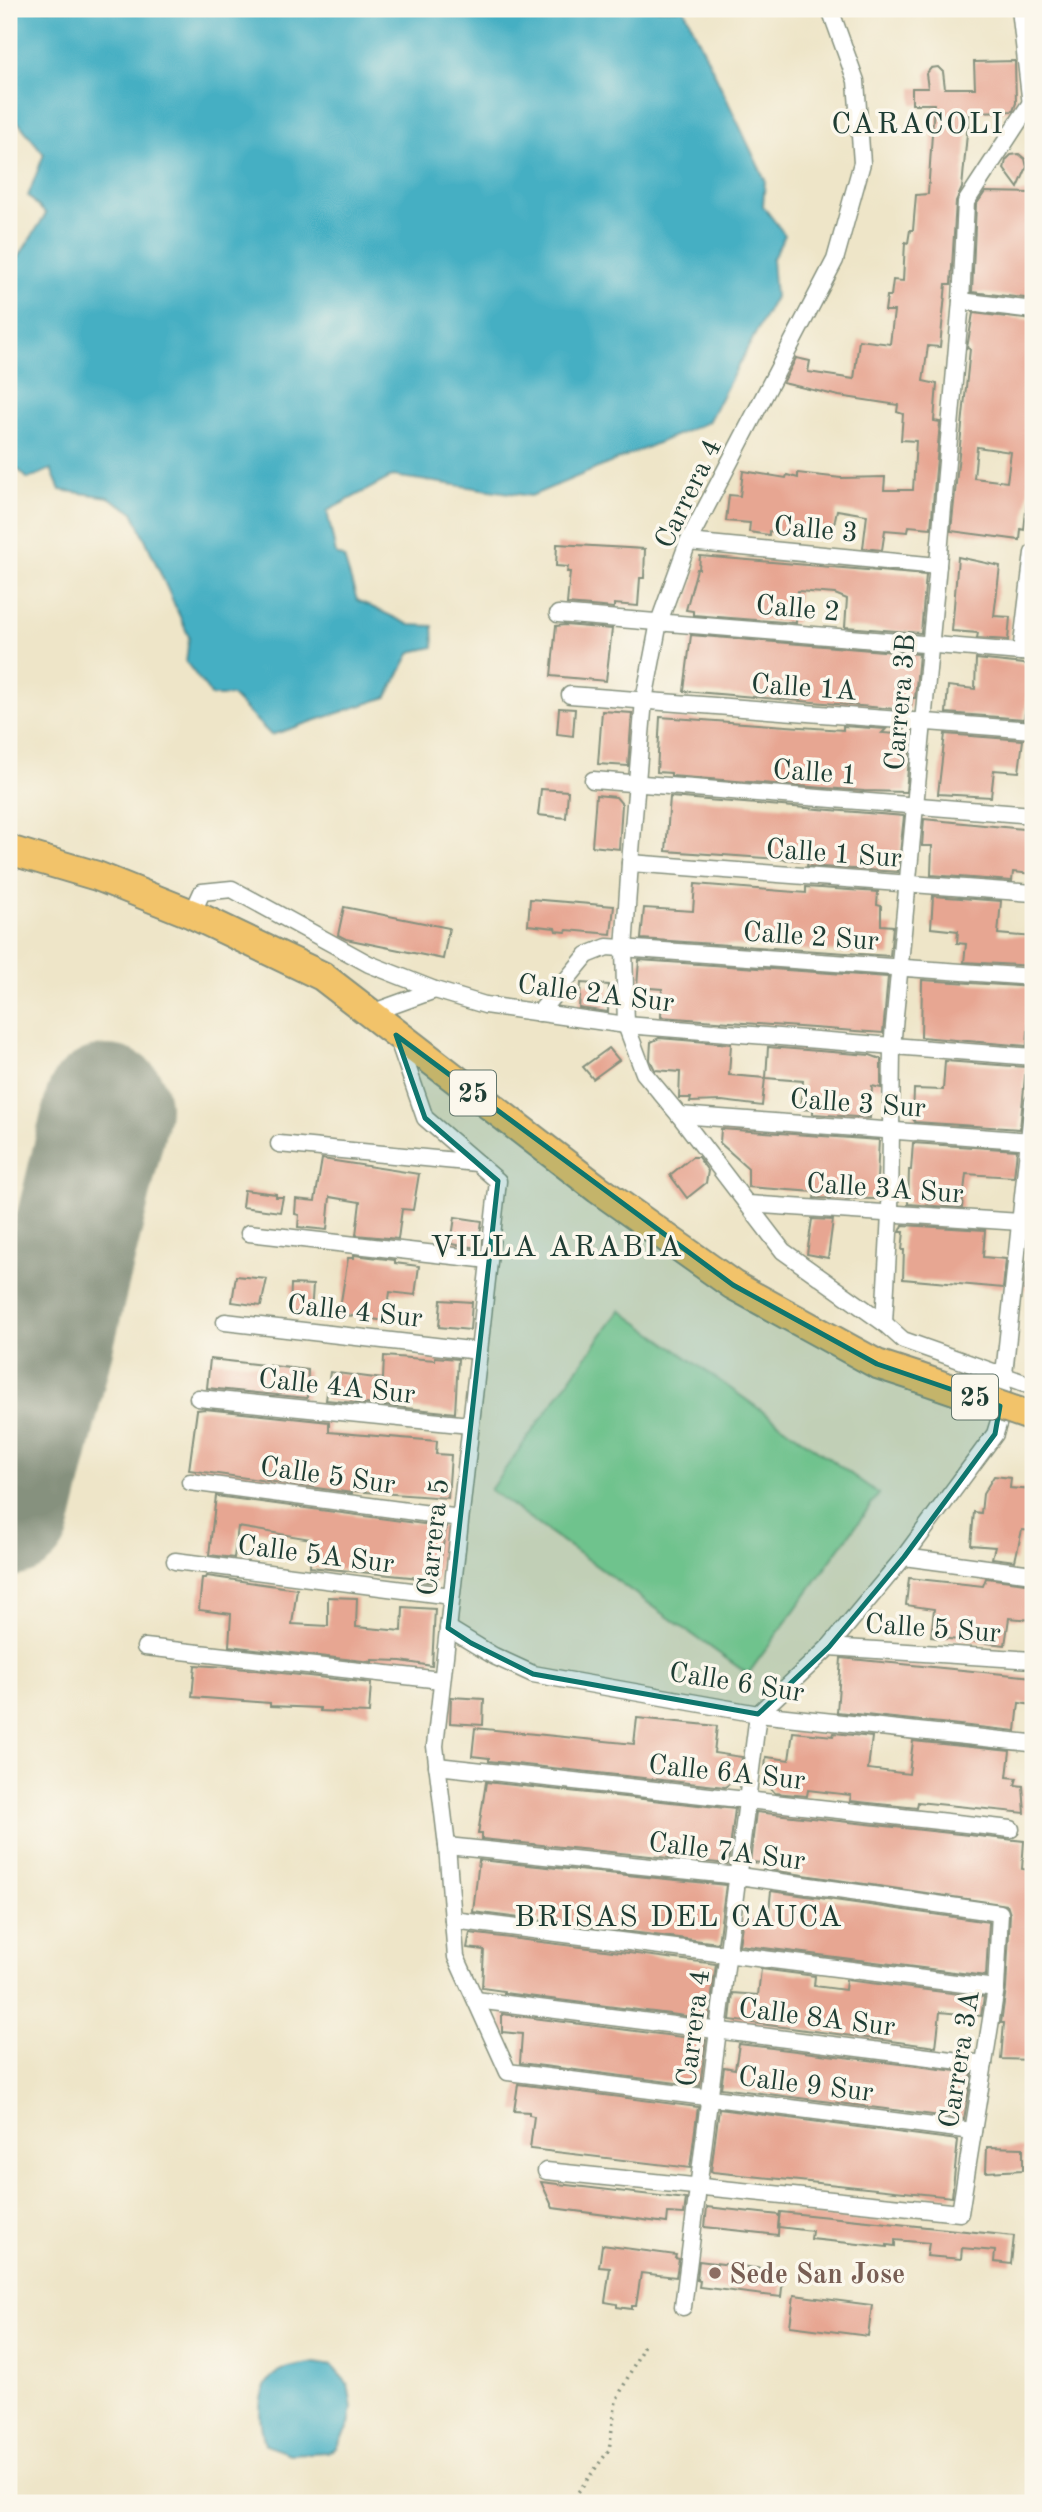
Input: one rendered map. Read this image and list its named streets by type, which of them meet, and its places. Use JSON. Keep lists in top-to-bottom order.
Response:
{
  "streets": {
    "highway": ["25"],
    "street": [
      "Carrera 4",
      "Calle 3",
      "Calle 2",
      "Calle 1A",
      "Carrera 3B",
      "Calle 1",
      "Calle 1 Sur",
      "Calle 2 Sur",
      "Calle 2A Sur",
      "Calle 3 Sur",
      "Calle 3A Sur",
      "Calle 4 Sur",
      "Calle 4A Sur",
      "Calle 5 Sur",
      "Carrera 5",
      "Calle 5A Sur",
      "Calle 6 Sur",
      "Calle 6A Sur",
      "Calle 7A Sur",
      "Calle 8A Sur",
      "Carrera 3A",
      "Calle 9 Sur"
    ]
  },
  "crossings": [
    ["Carrera 4", "Calle 3"],
    ["Carrera 4", "Calle 2"],
    ["Carrera 4", "Calle 1A"],
    ["Carrera 4", "Carrera 3B"],
    ["Carrera 4", "Calle 1"],
    ["Carrera 4", "Calle 1 Sur"],
    ["Carrera 4", "Calle 2 Sur"],
    ["Carrera 4", "Calle 2A Sur"],
    ["Carrera 4", "Calle 3 Sur"],
    ["Carrera 4", "Calle 3A Sur"],
    ["Carrera 4", "Calle 6 Sur"],
    ["Carrera 4", "Calle 6A Sur"],
    ["Carrera 4", "Calle 7A Sur"],
    ["Carrera 4", "Calle 8A Sur"],
    ["Carrera 4", "Carrera 3A"],
    ["Carrera 4", "Calle 9 Sur"],
    ["Calle 3", "Carrera 3B"],
    ["Calle 2", "Carrera 3B"],
    ["Calle 1A", "Carrera 3B"],
    ["Carrera 3B", "Calle 1"],
    ["Carrera 3B", "Calle 1 Sur"],
    ["Carrera 3B", "Calle 2 Sur"],
    ["Carrera 3B", "Calle 2A Sur"],
    ["Carrera 3B", "Calle 3 Sur"],
    ["Carrera 3B", "Calle 3A Sur"],
    ["Calle 2 Sur", "Calle 2A Sur"],
    ["Calle 2A Sur", "25"],
    ["25", "Carrera 5"],
    ["Calle 4 Sur", "Carrera 5"],
    ["Calle 4A Sur", "Carrera 5"],
    ["Calle 5 Sur", "Carrera 5"],
    ["Carrera 5", "Calle 5A Sur"],
    ["Carrera 5", "Calle 6 Sur"],
    ["Carrera 5", "Calle 6A Sur"],
    ["Carrera 5", "Calle 7A Sur"],
    ["Carrera 5", "Calle 8A Sur"],
    ["Carrera 5", "Calle 9 Sur"],
    ["Calle 7A Sur", "Carrera 3A"],
    ["Calle 8A Sur", "Carrera 3A"],
    ["Carrera 3A", "Calle 9 Sur"]
  ],
  "districts": ["CARACOLI", "VILLA ARABIA", "BRISAS DEL CAUCA"],
  "places": ["Sede San Jose"]
}
